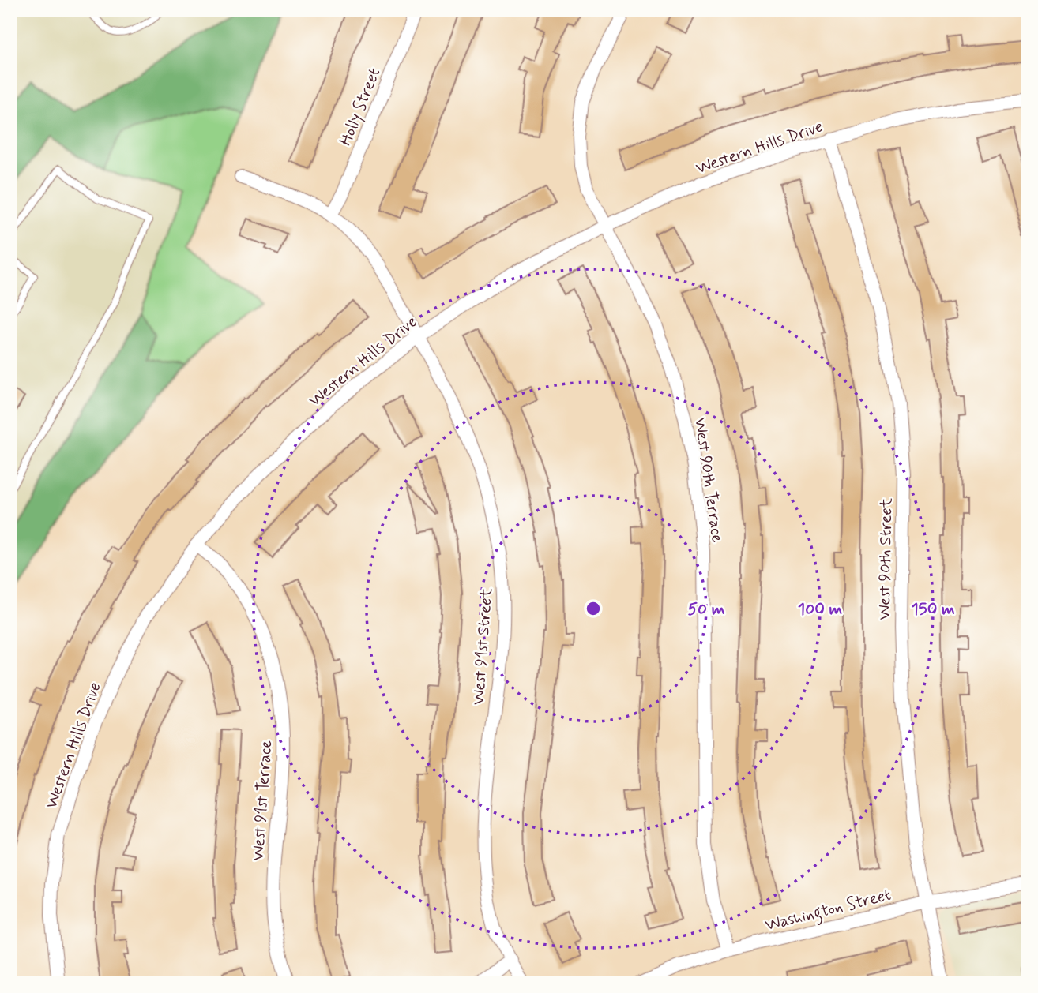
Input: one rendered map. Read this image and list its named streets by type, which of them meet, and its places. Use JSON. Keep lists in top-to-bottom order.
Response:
{
  "streets": {
    "street": [
      "Holly Street",
      "Western Hills Drive",
      "West 90th Terrace",
      "West 90th Street",
      "West 91st Street",
      "West 91st Terrace",
      "Washington Street"
    ]
  },
  "crossings": [
    ["Holly Street", "West 91st Street"],
    ["Western Hills Drive", "West 90th Terrace"],
    ["Western Hills Drive", "West 90th Street"],
    ["Western Hills Drive", "West 91st Street"],
    ["Western Hills Drive", "West 91st Terrace"],
    ["West 90th Terrace", "Washington Street"],
    ["West 90th Street", "Washington Street"]
  ],
  "rings": ["50 m", "100 m", "150 m"]
}
